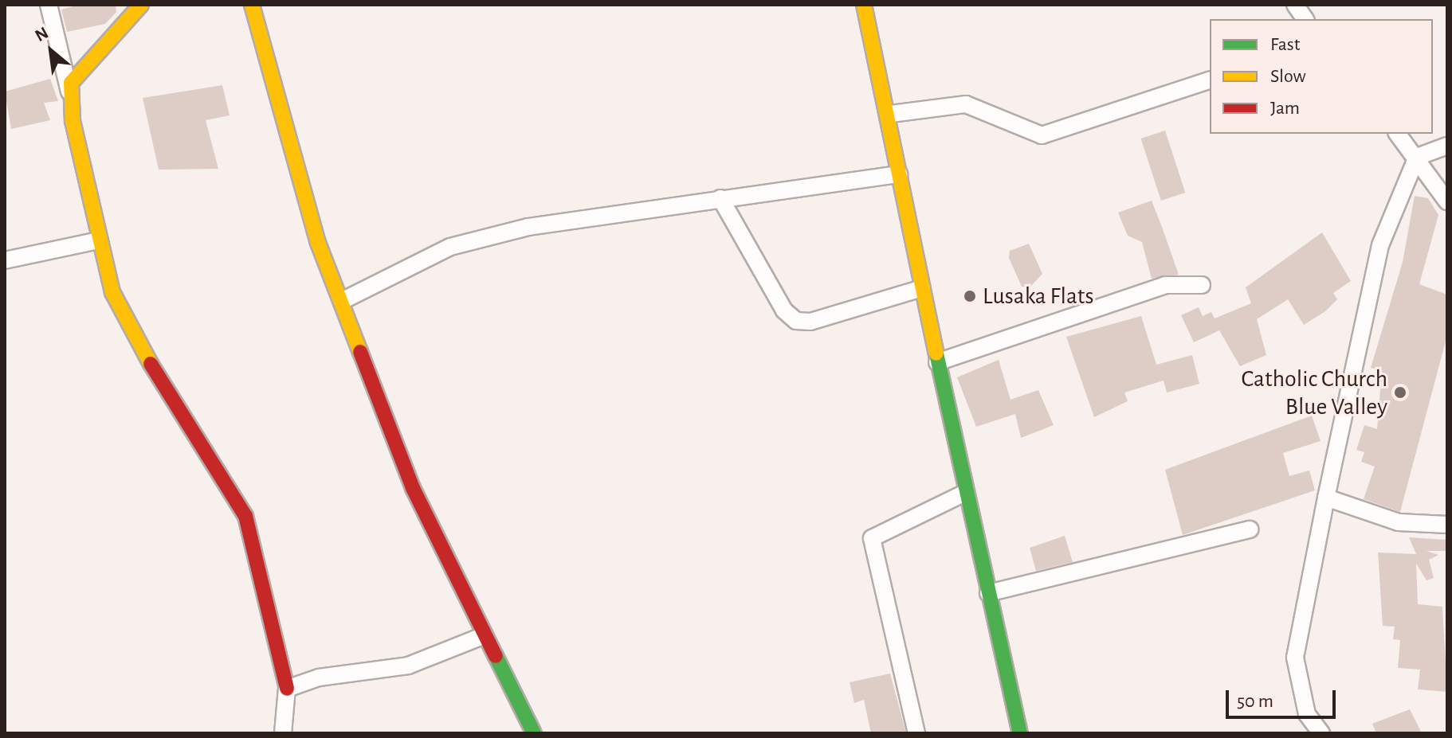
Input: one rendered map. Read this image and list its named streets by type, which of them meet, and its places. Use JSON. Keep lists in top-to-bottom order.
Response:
{
  "places": ["Lusaka Flats", "Catholic Church Blue Valley"],
  "legend": ["Fast", "Slow", "Jam"],
  "scale_bar": "50 m",
  "north": "top left"
}
